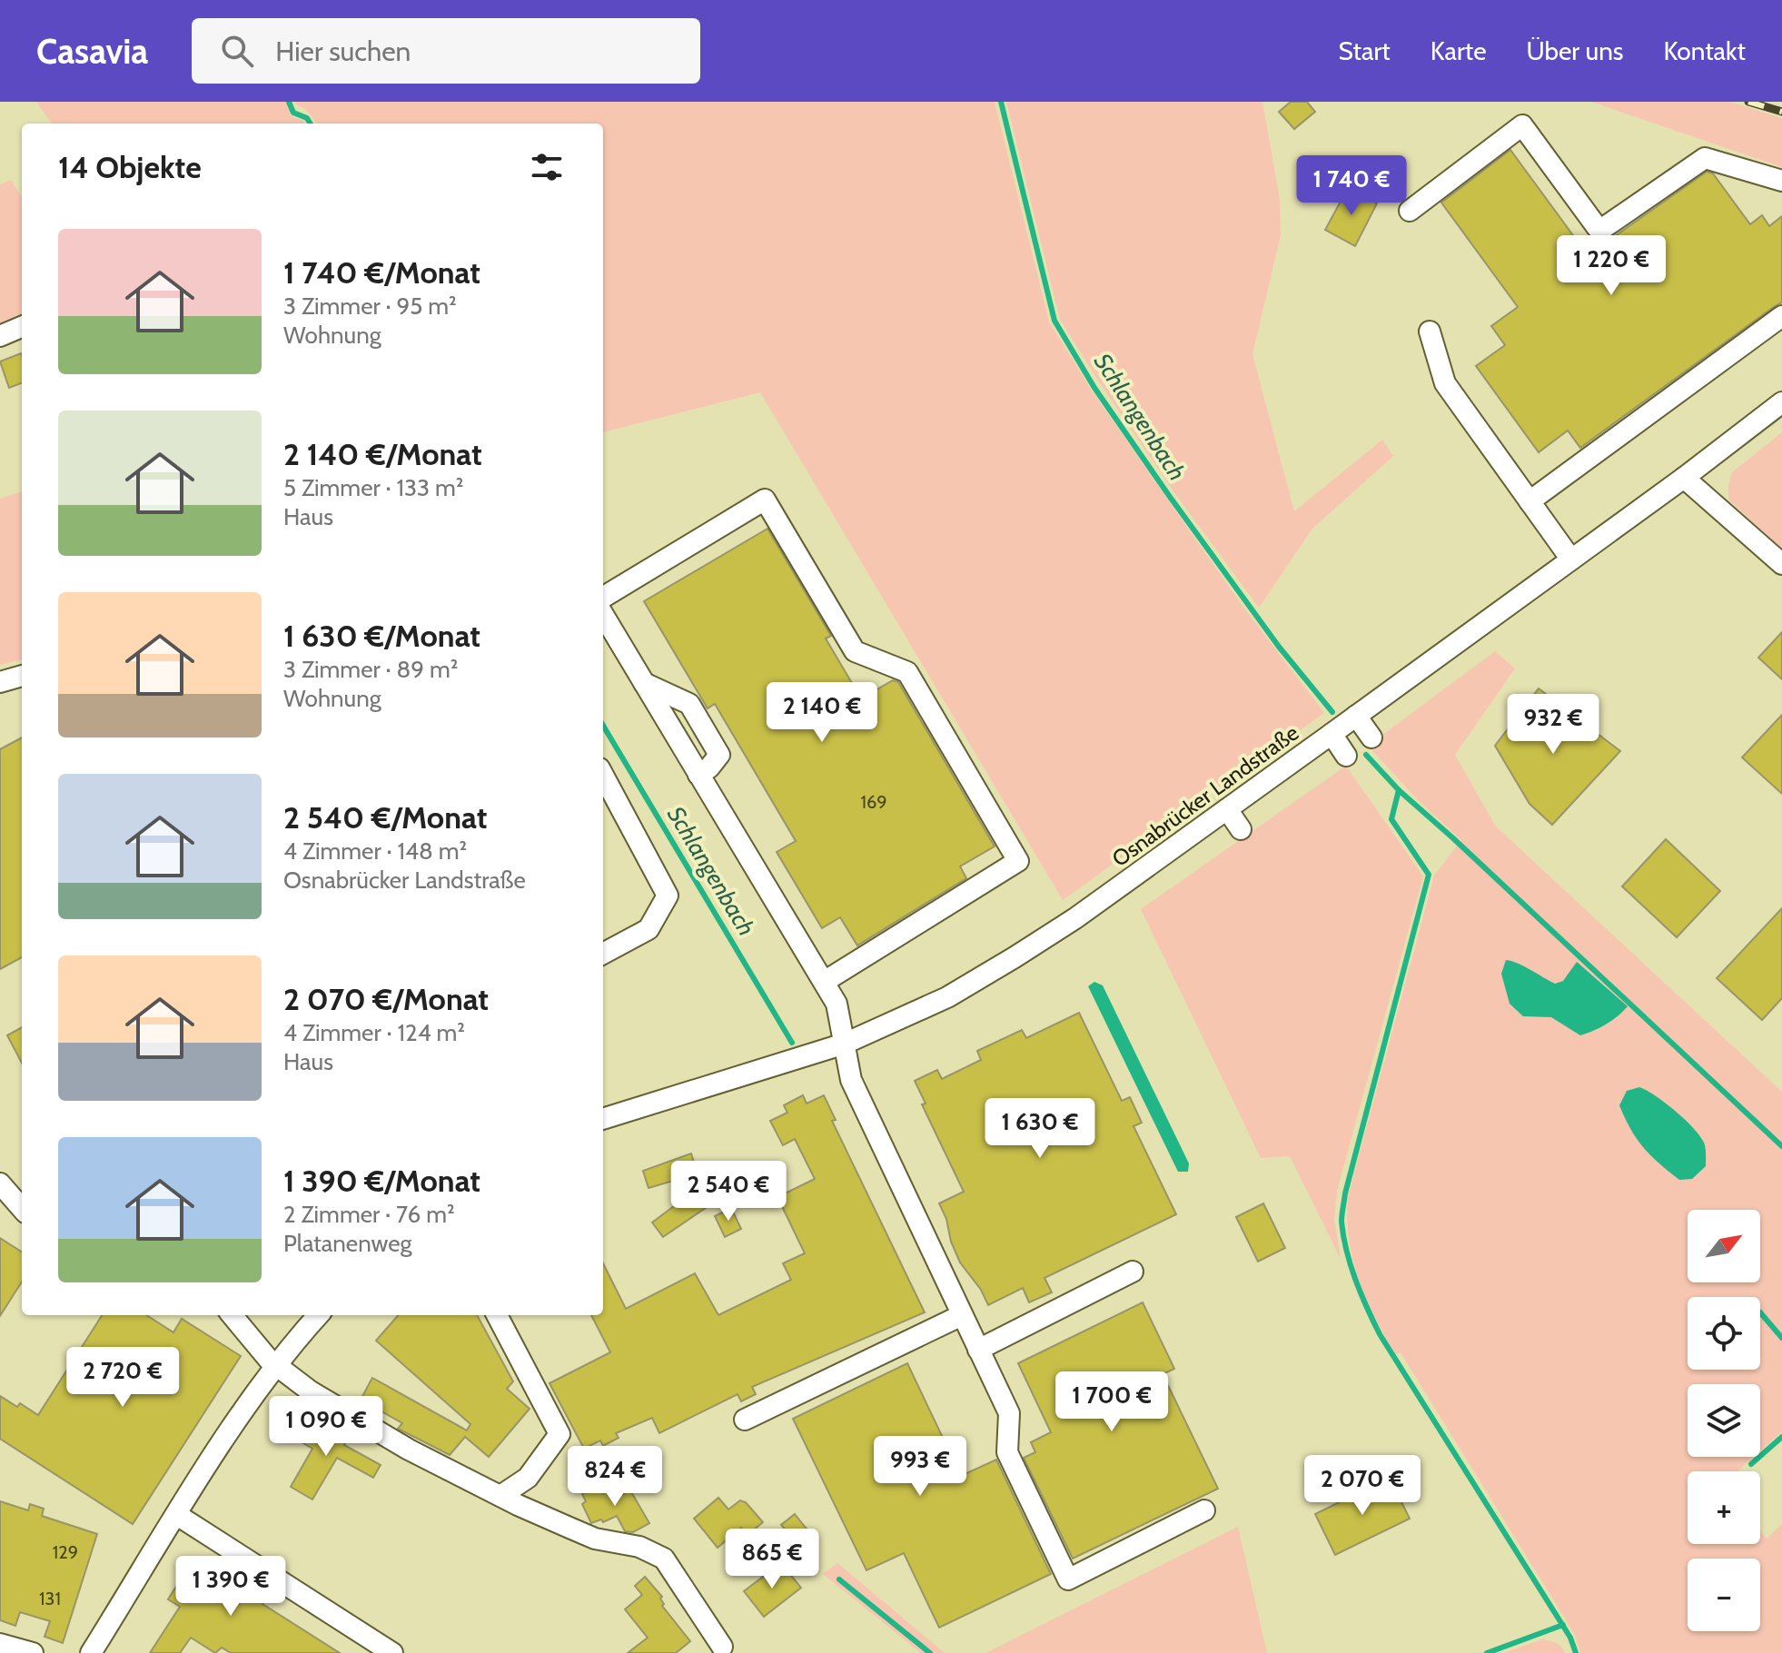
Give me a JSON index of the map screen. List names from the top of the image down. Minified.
{"streets":{"street":["Osnabrücker Landstraße"]},"water":["Schlangenbach"],"house_numbers":["169","129","131"],"north":"top right","page":{"header":"Casavia","search":"Hier suchen","nav":["Start","Karte","Über uns","Kontakt"],"heading":"14 Objekte","price":["1 740 €","1 220 €","2 140 €","932 €","1 630 €","2 540 €","2 720 €","1 700 €","1 090 €","993 €","824 €","2 070 €","865 €","1 390 €"],"list":[{"name":"1 740 €/Monat","note":"3 Zimmer · 95 m² · Wohnung"},{"name":"2 140 €/Monat","note":"5 Zimmer · 133 m² · Haus"},{"name":"1 630 €/Monat","note":"3 Zimmer · 89 m² · Wohnung"},{"name":"2 540 €/Monat","note":"4 Zimmer · 148 m² · Osnabrücker Landstraße"},{"name":"2 070 €/Monat","note":"4 Zimmer · 124 m² · Haus"},{"name":"1 390 €/Monat","note":"2 Zimmer · 76 m² · Platanenweg"}],"map_buttons":["+","−"]}}
